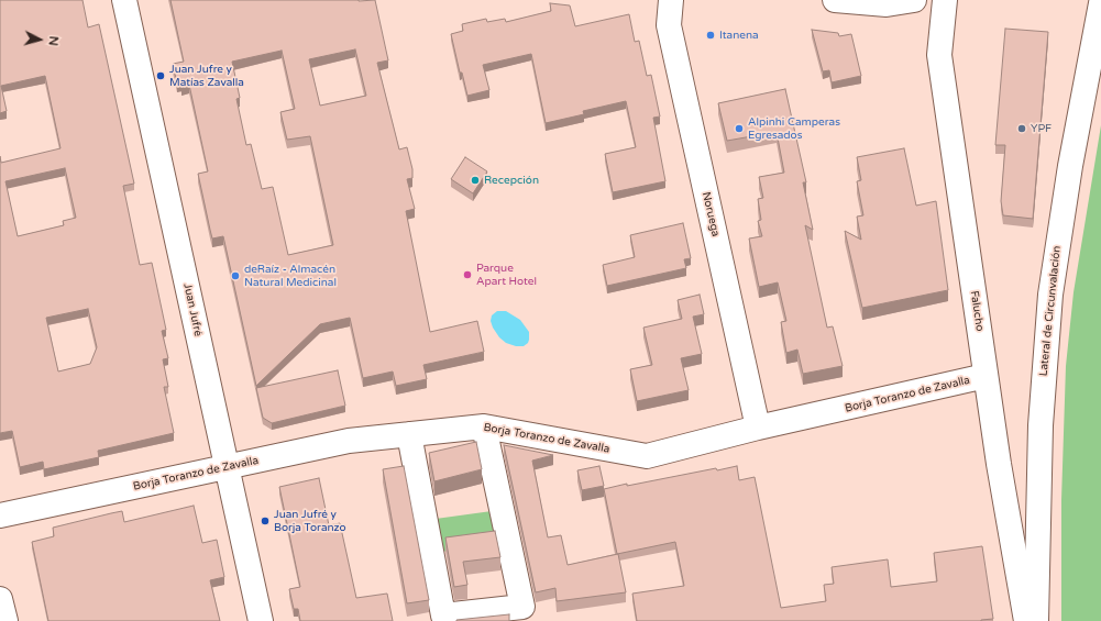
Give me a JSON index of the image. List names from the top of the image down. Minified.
{"streets":{"street":["Noruega","Juan Jufré","Falucho","Lateral de Circunvalación","Borja Toranzo de Zavalla"]},"crossings":[["Noruega","Borja Toranzo de Zavalla"],["Juan Jufré","Borja Toranzo de Zavalla"],["Falucho","Borja Toranzo de Zavalla"]],"places":["Itanena","Juan Jufre y Matías Zavalla","Alpinhi Camperas Egresados","YPF","Recepción","Parque Apart Hotel","deRaíz - Almacén Natural Medicinal","Juan Jufré y Borja Toranzo"],"north":"right"}
